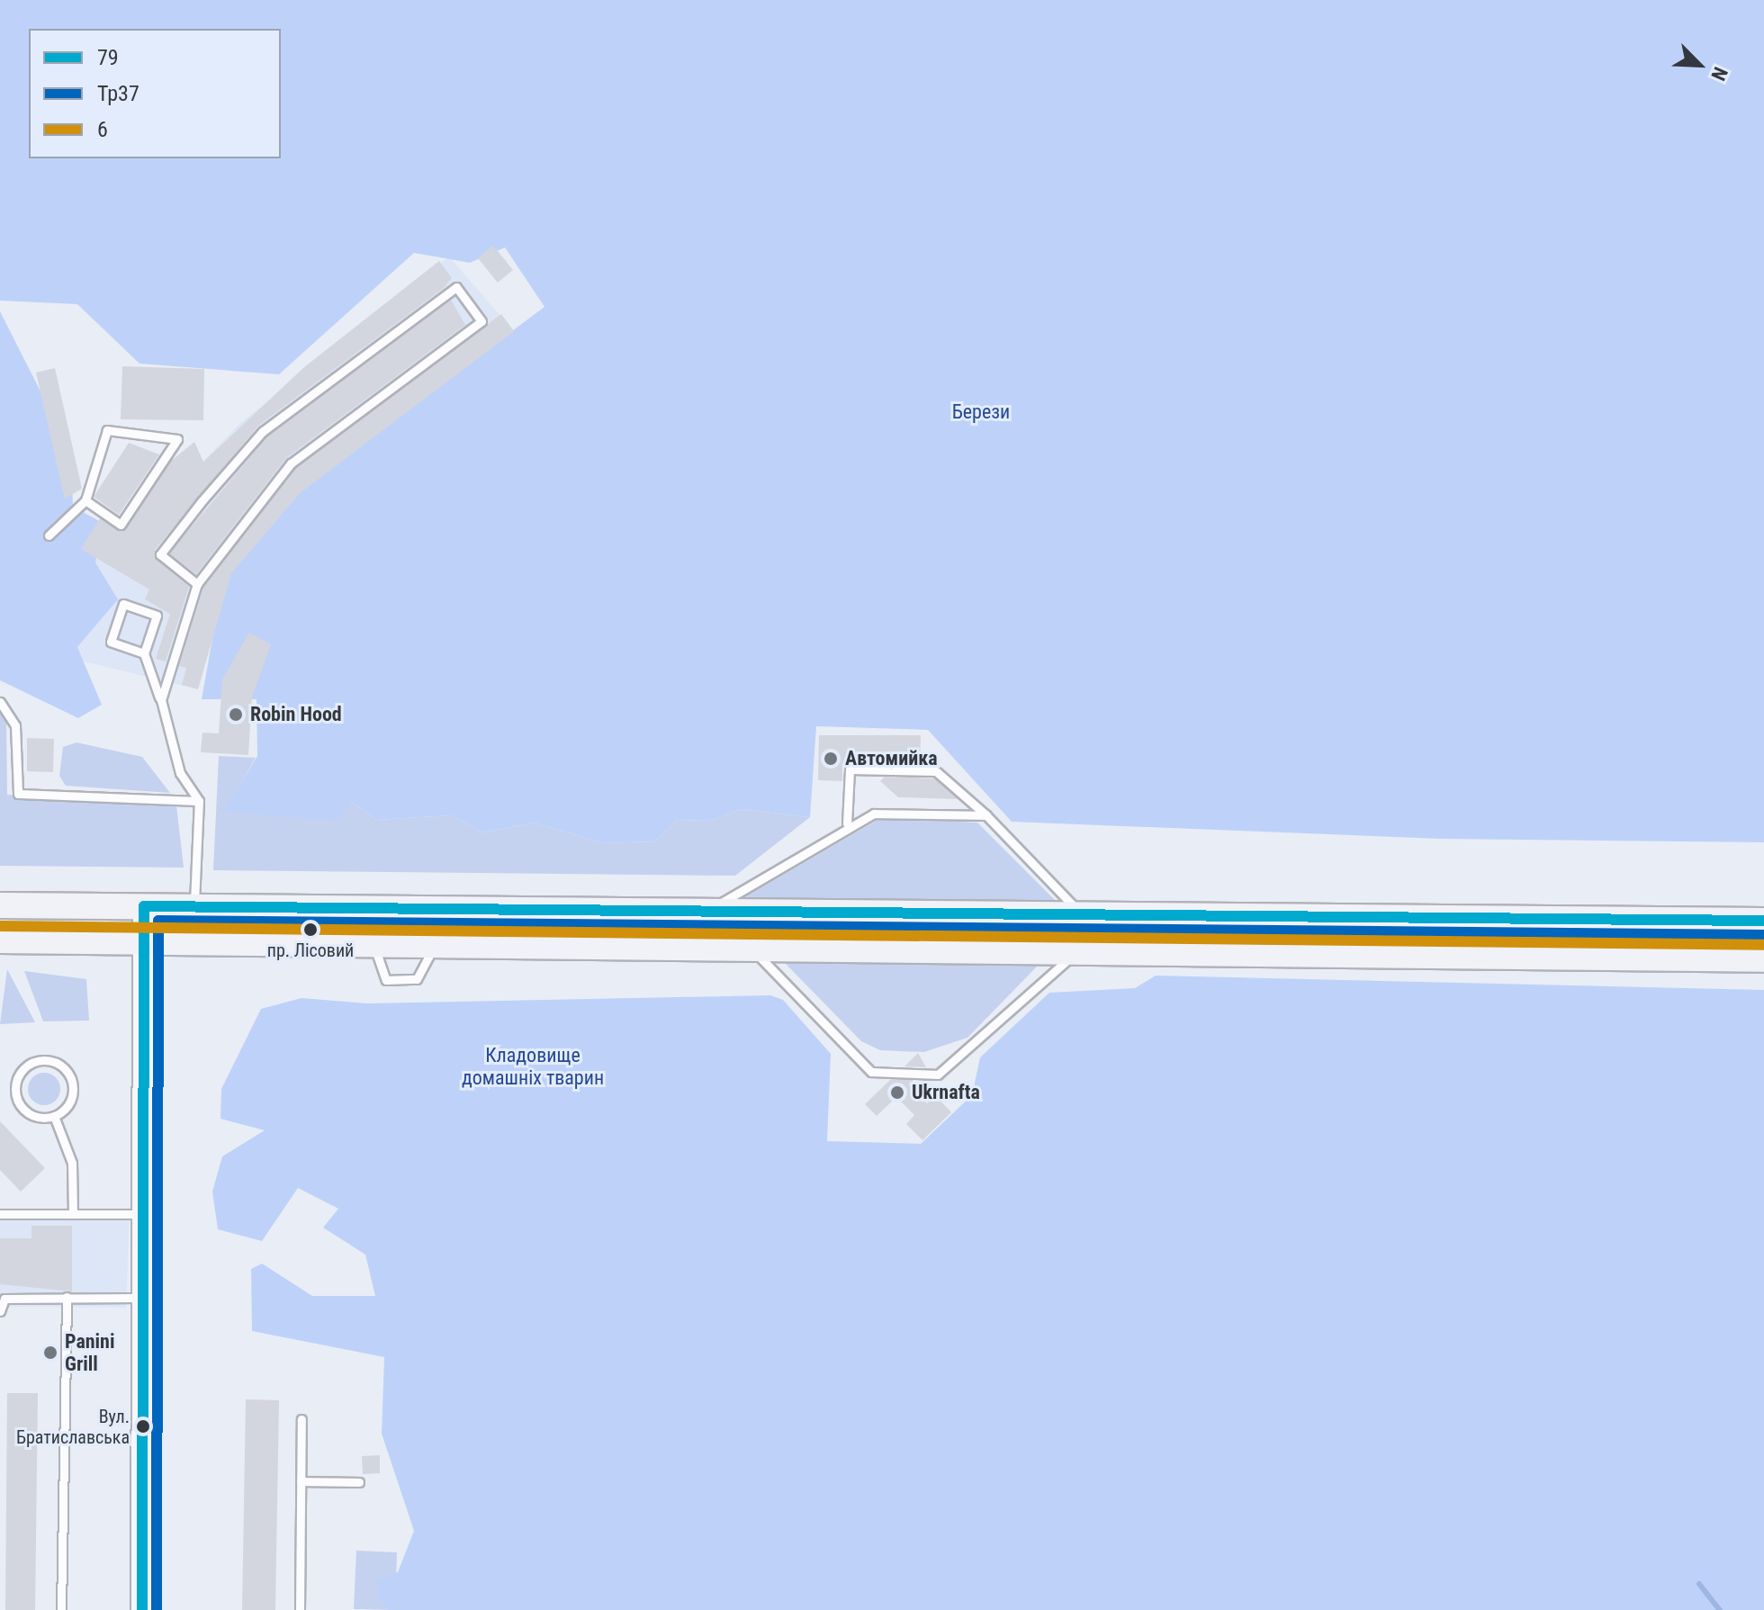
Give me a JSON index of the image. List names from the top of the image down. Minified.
{"parks":["Берези","Кладовище домашніх тварин"],"places":["Robin Hood","Автомийка","пр. Лісовий","Ukrnafta","Panini Grill","Вул. Братиславська"],"lines":["transit line 79","transit line Тр37","transit line 6"],"legend":["79","Тр37","6"],"north":"bottom right"}
